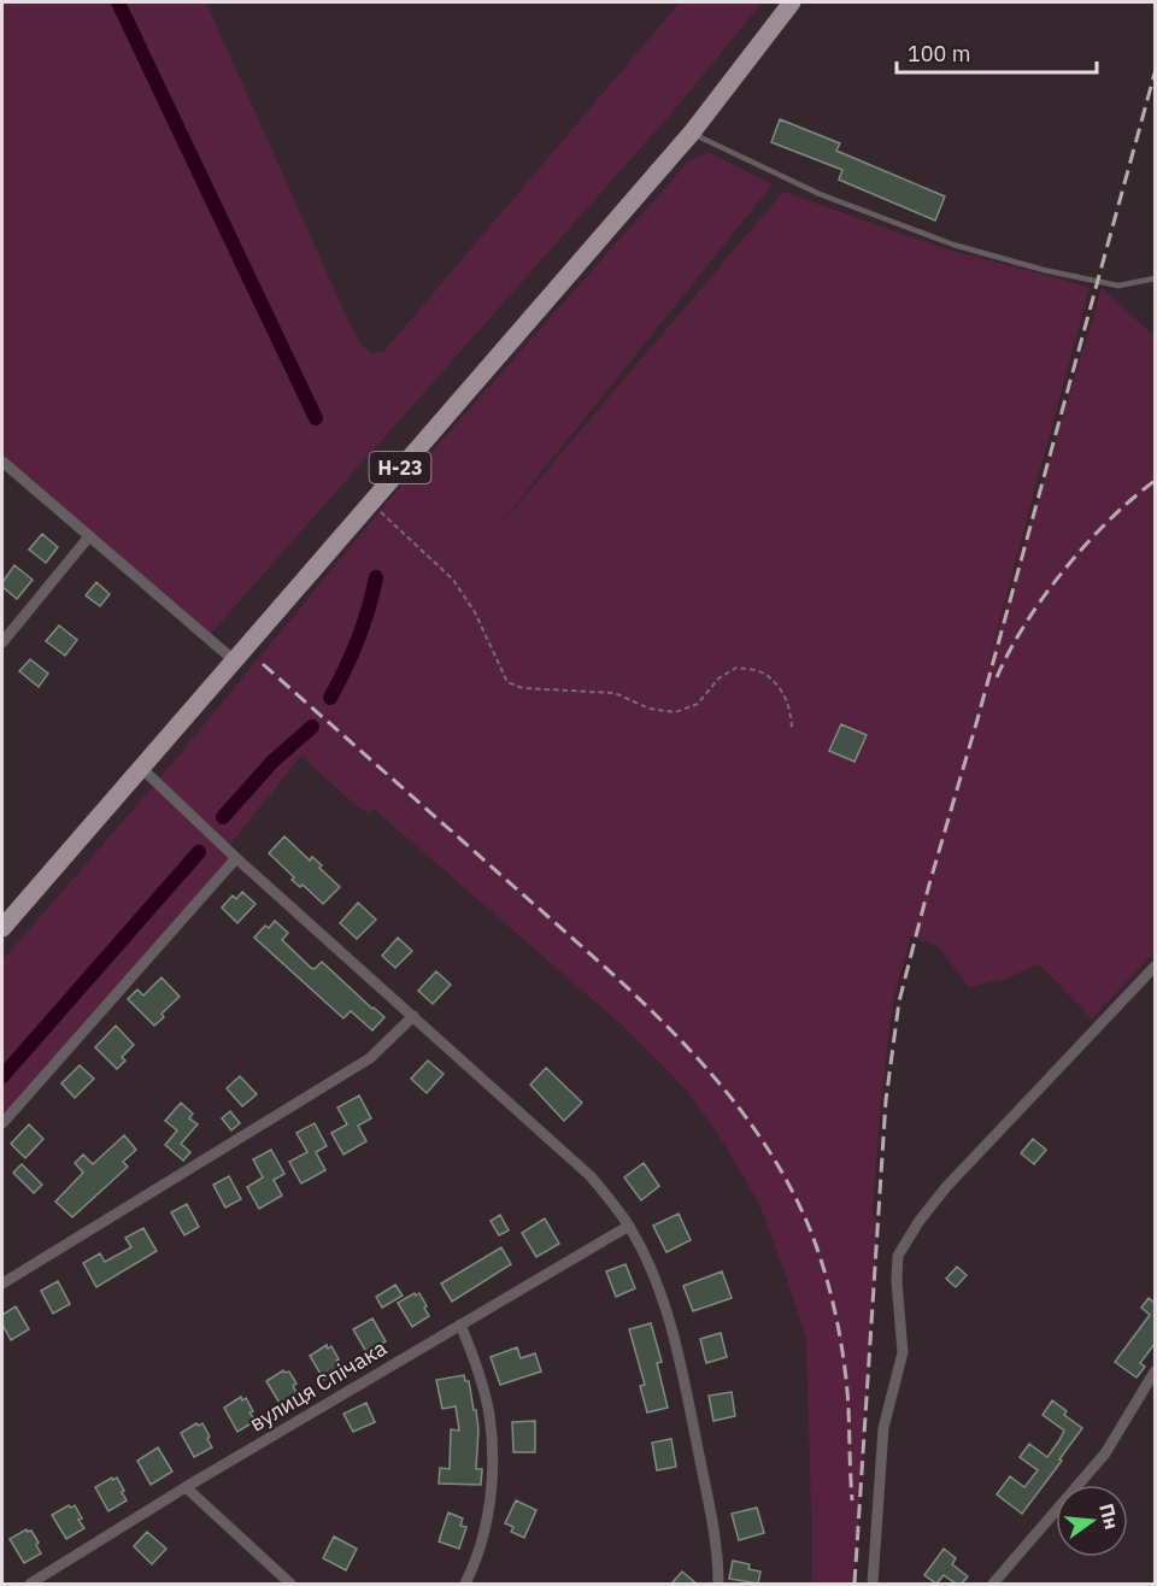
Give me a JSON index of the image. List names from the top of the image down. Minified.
{"streets":{"main road":["Н-23"],"street":["вулиця Спічака"]},"scale_bar":"100 m","north":"right"}
